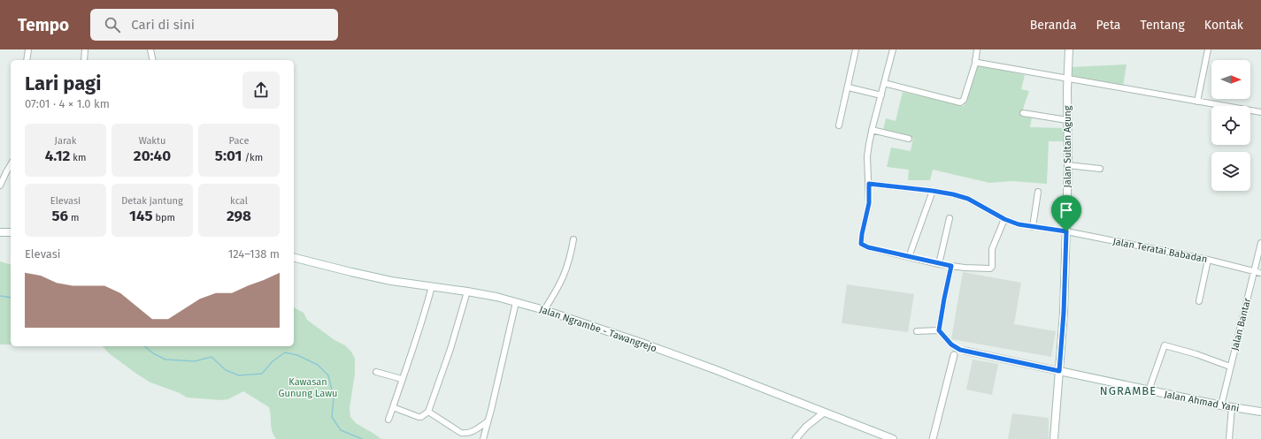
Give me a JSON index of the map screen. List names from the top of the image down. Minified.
{"streets":{"main road":["Jalan Sultan Agung","Jalan Ngrambe - Tawangrejo","Jalan Ahmad Yani"],"street":["Jalan Teratai Babadan","Jalan Bantar"]},"crossings":[["Jalan Sultan Agung","Jalan Teratai Babadan"],["Jalan Sultan Agung","Jalan Ahmad Yani"],["Jalan Teratai Babadan","Jalan Bantar"],["Jalan Bantar","Jalan Ahmad Yani"]],"districts":["NGRAMBE"],"parks":["Kawasan Gunung Lawu"],"north":"right","page":{"header":"Tempo","search":"Cari di sini","nav":["Beranda","Peta","Tentang","Kontak"],"heading":["Lari pagi","07:01 · 4 × 1.0 km"],"stats":[["Jarak","4.12 km"],["Waktu","20:40"],["Pace","5:01 /km"],["Elevasi","56 m"],["Detak jantung","145 bpm"],["kcal","298"]],"chart":["Elevasi","124–138 m"]}}
